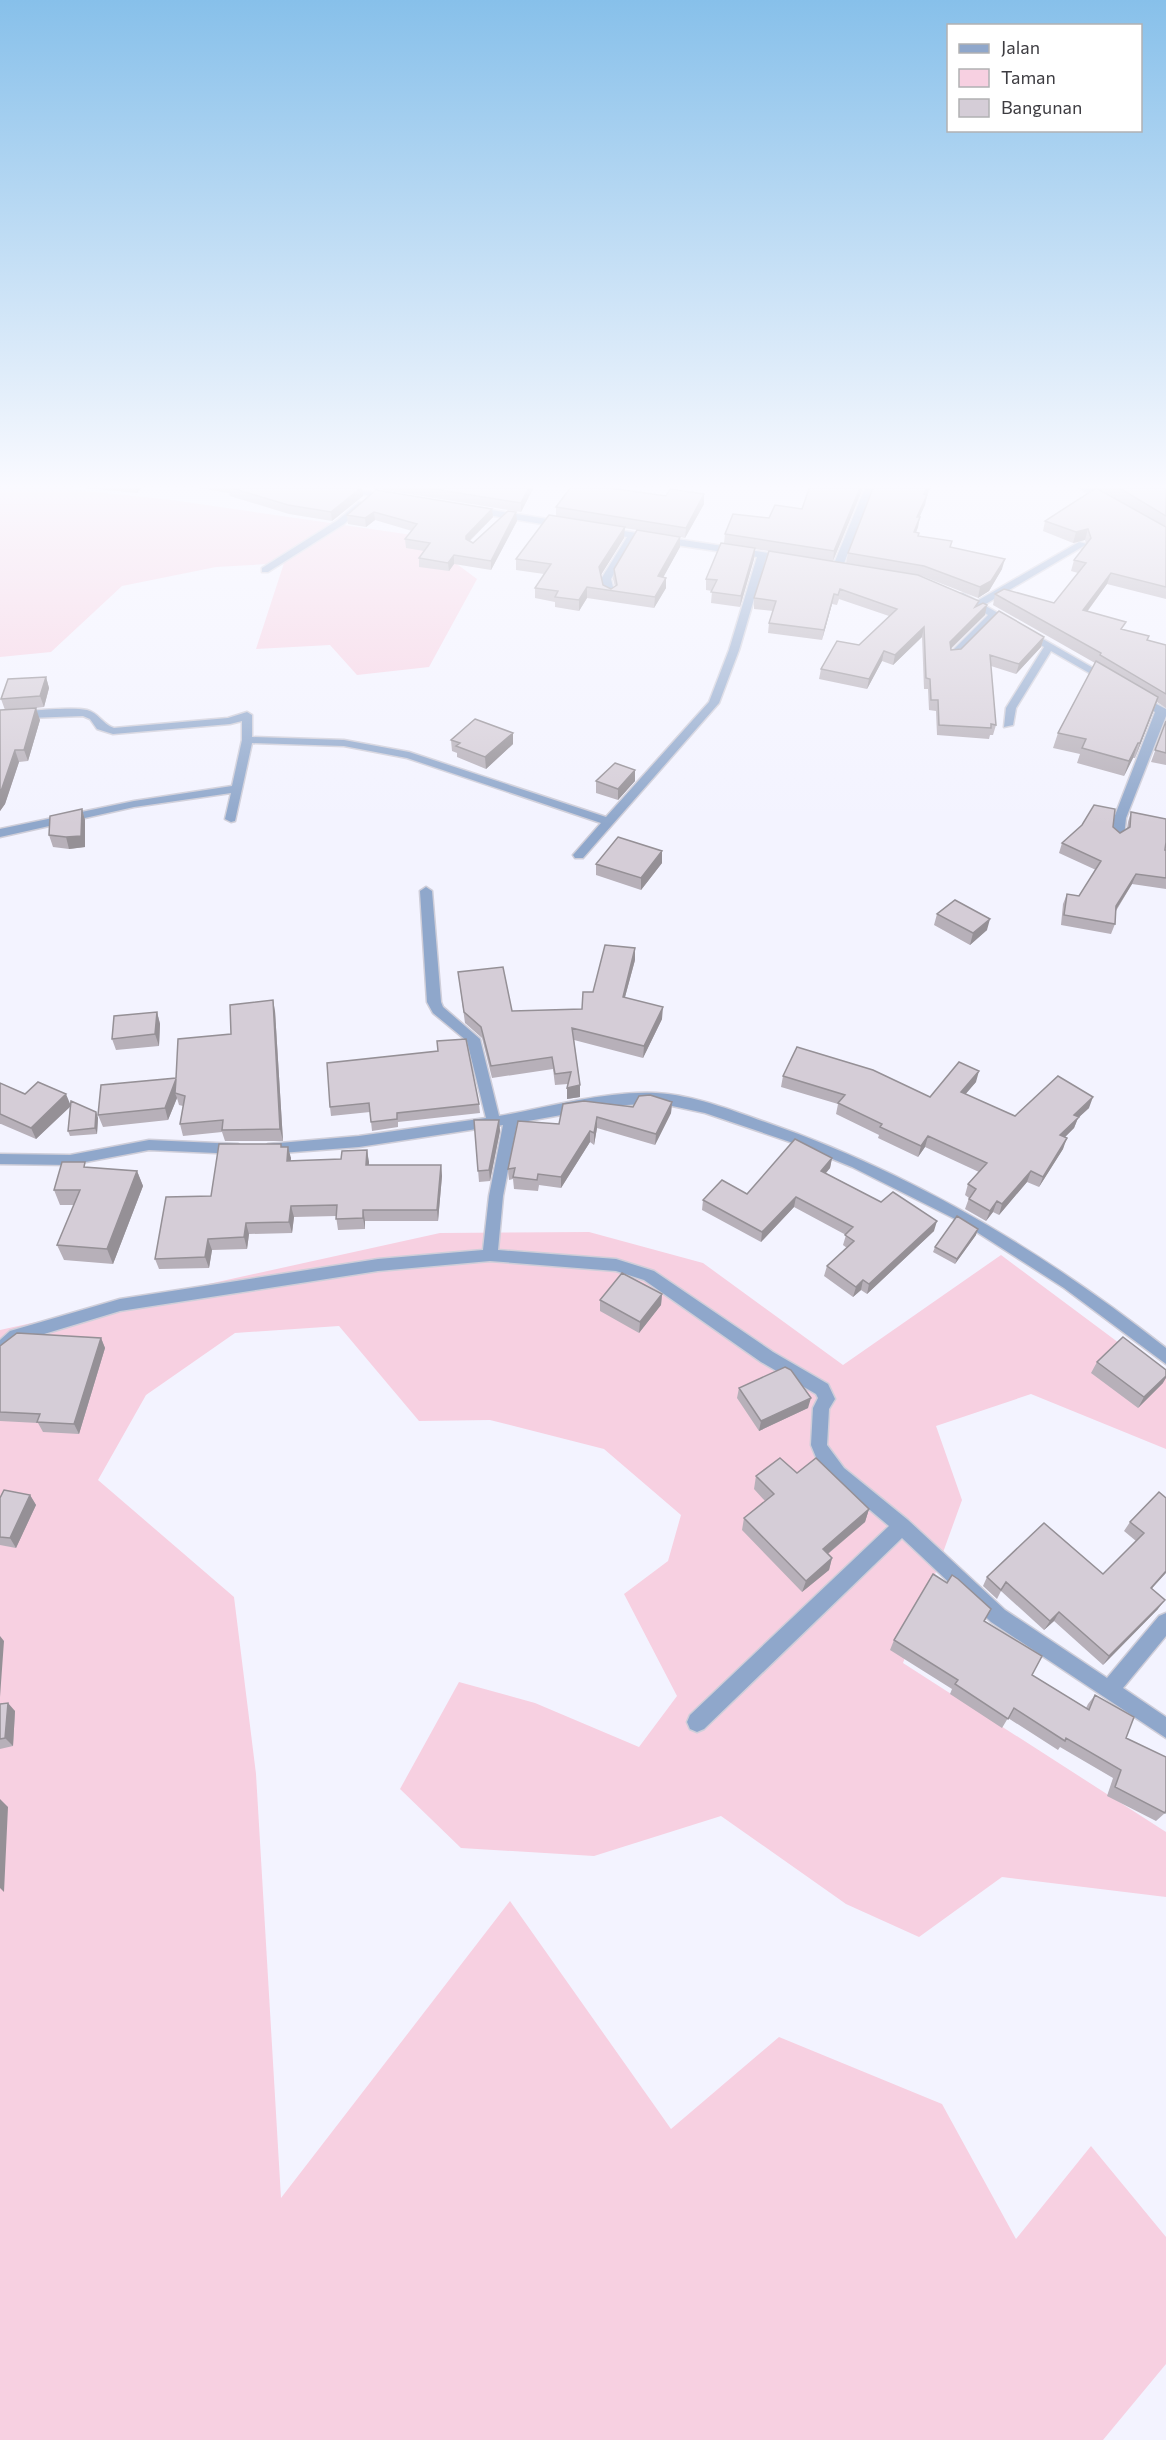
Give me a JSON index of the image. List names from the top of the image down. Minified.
{"legend":["Jalan","Taman","Bangunan"]}
